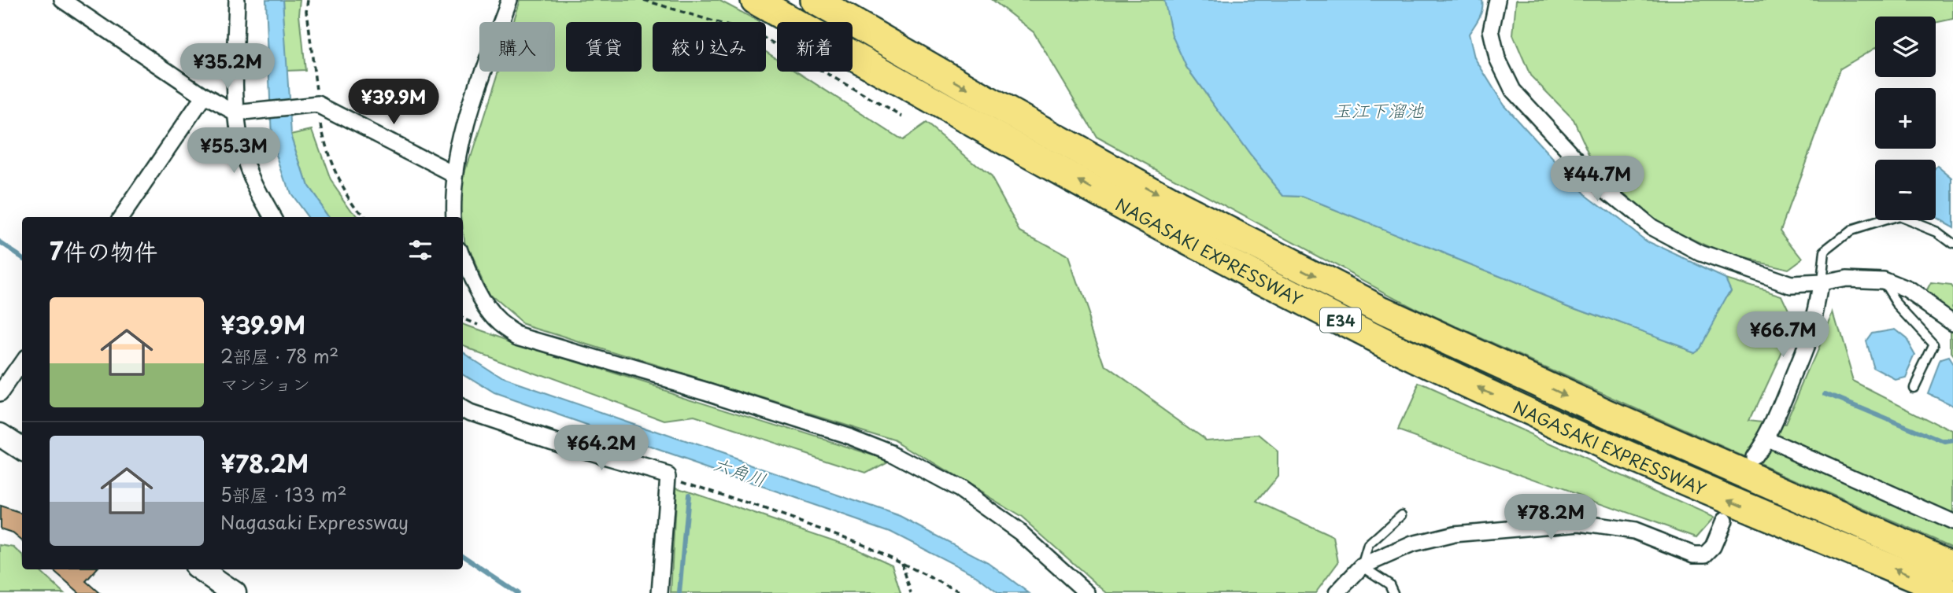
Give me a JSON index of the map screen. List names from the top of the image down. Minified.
{"streets":{"highway":["NAGASAKI EXPRESSWAY","E34"]},"water":["玉江下溜池","六角川"],"page":{"map_buttons":["+","−"],"chip":["購入","賃貸","絞り込み","新着"],"price":["¥35.2M","¥39.9M","¥55.3M","¥44.7M","¥66.7M","¥64.2M","¥78.2M"],"heading":"7件の物件","list":[{"name":"¥39.9M","note":"2部屋 · 78 m² · マンション"},{"name":"¥78.2M","note":"5部屋 · 133 m² · Nagasaki Expressway"}]}}
